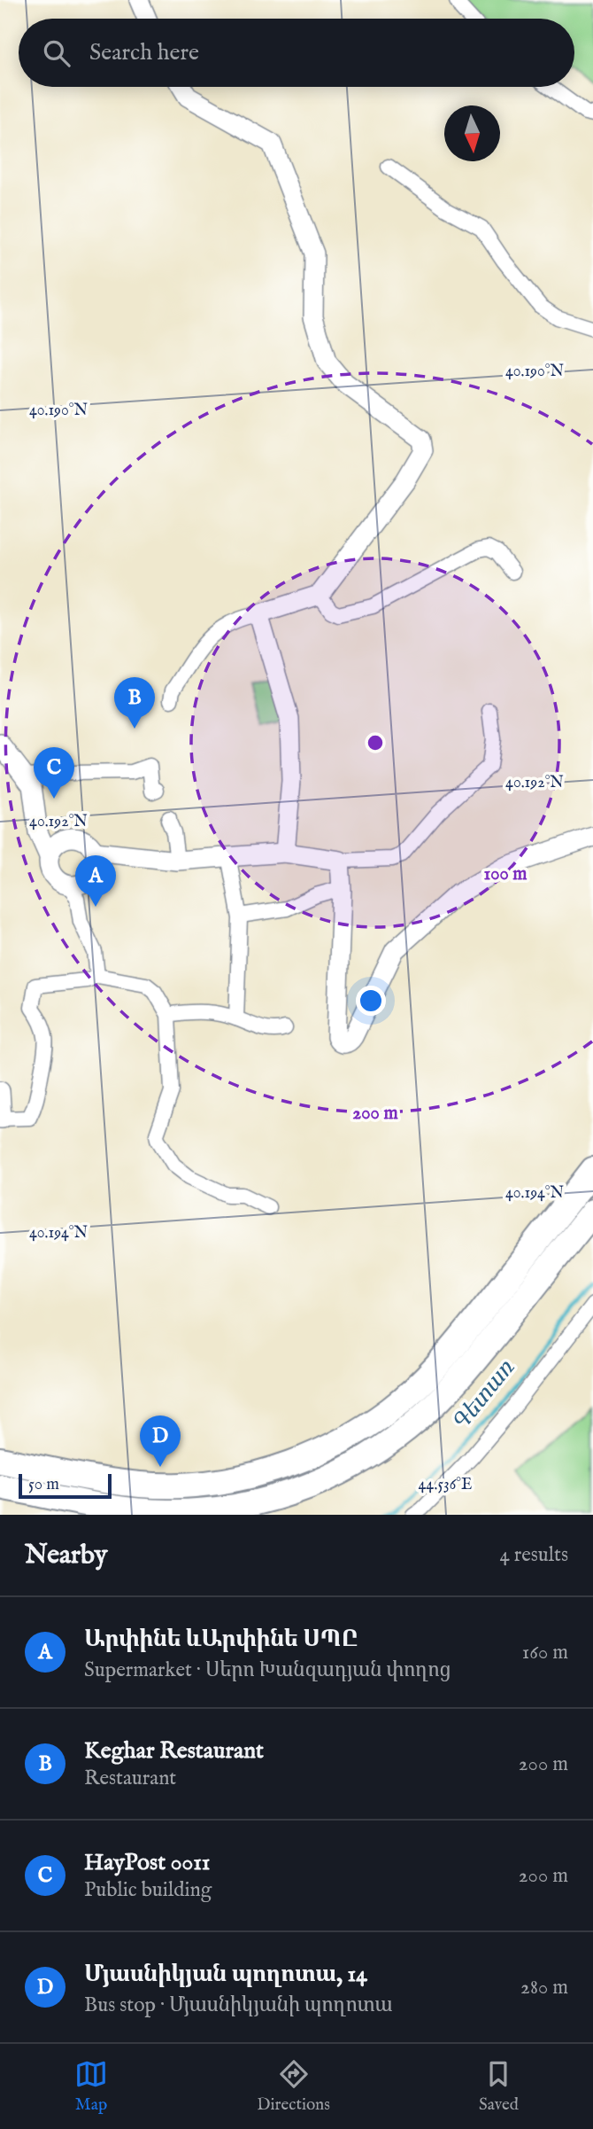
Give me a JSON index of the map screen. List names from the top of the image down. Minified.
{"water":["Գետառ"],"scale_bar":"50 m","north":"bottom","page":{"search":"Search here","pins":["B","C","A","D"],"scale":"50 m","heading":["Nearby","4 results"],"list":[{"mark":"A","name":"Արփինե ևԱրփինե ՍՊԸ","note":"Supermarket · Սերո Խանզադյան փողոց","value":"160 m"},{"mark":"B","name":"Keghar Restaurant","note":"Restaurant","value":"200 m"},{"mark":"C","name":"HayPost 0011","note":"Public building","value":"200 m"},{"mark":"D","name":"Մյասնիկյան պողոտա, 14","note":"Bus stop · Մյասնիկյանի պողոտա","value":"280 m"}],"nav":["Map","Directions","Saved"]},"coordinates":["40.190°N","40.192°N","40.194°N","44.536°E"],"rings":["100 m","200 m"]}
